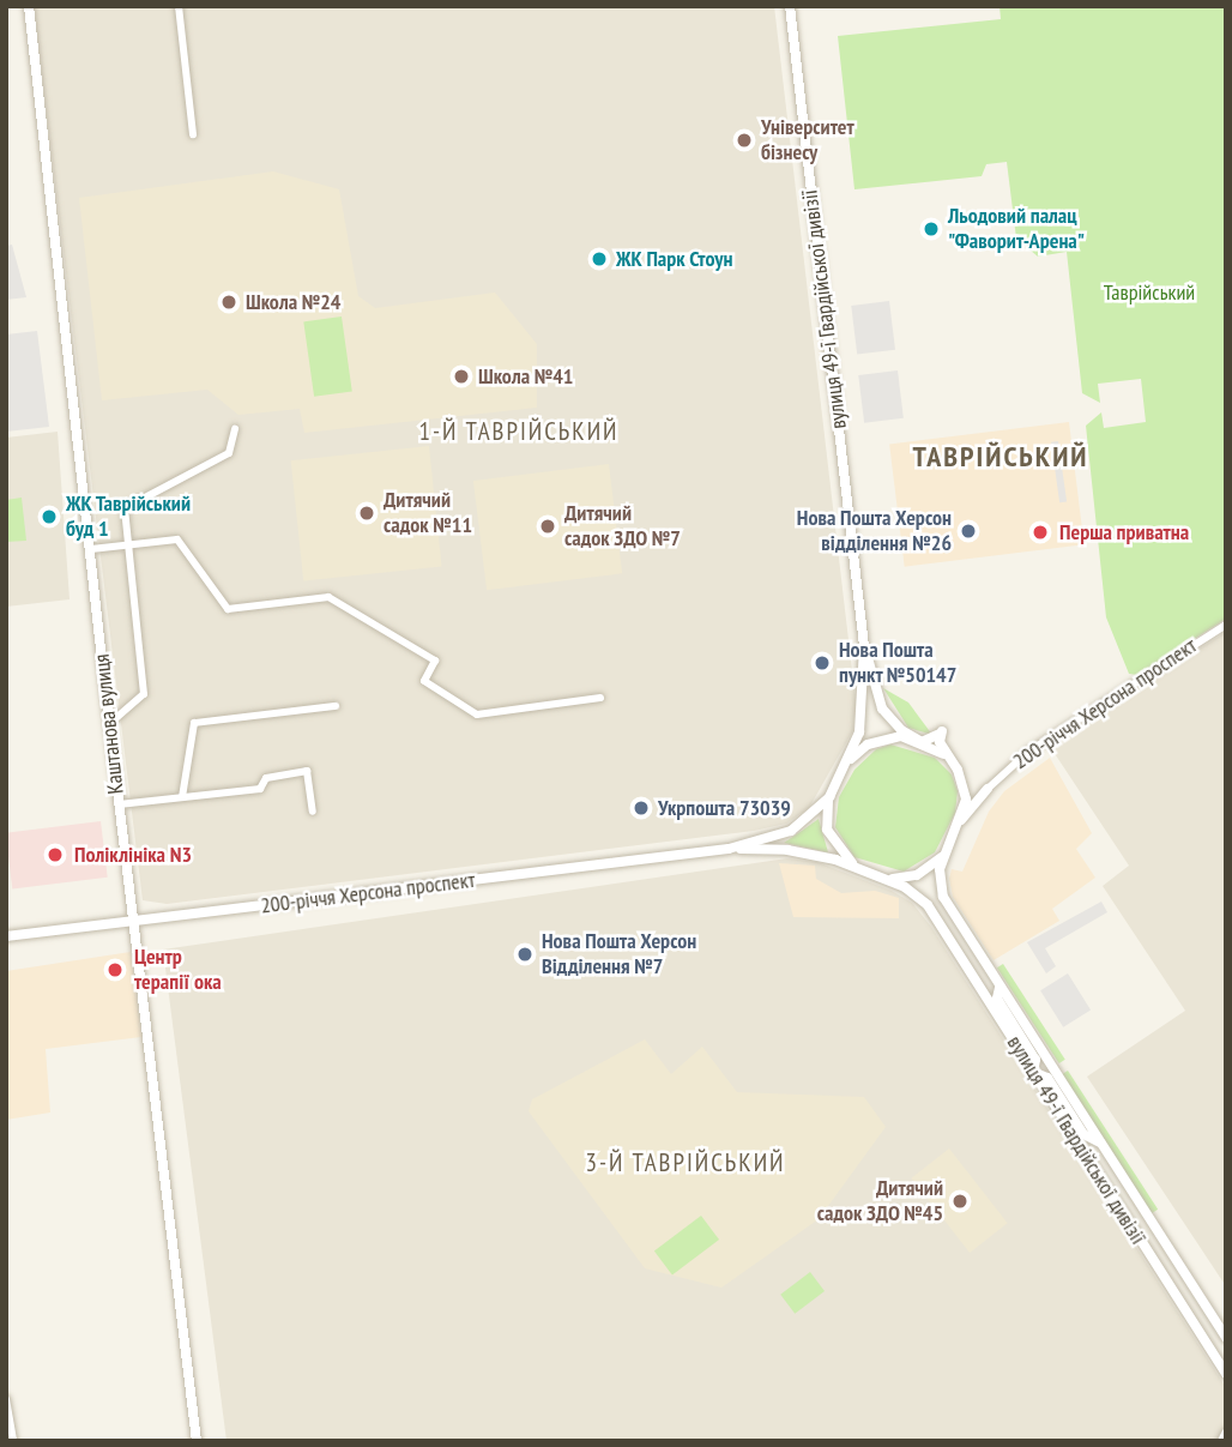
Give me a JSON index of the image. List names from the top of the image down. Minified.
{"streets":{"street":["вулиця 49-ї Гвардійської дивізії","200-річчя Херсона проспект","Каштанова вулиця"]},"crossings":[["200-річчя Херсона проспект","Каштанова вулиця"]],"districts":["1-Й ТАВРІЙСЬКИЙ","ТАВРІЙСЬКИЙ","3-Й ТАВРІЙСЬКИЙ"],"parks":["Таврійський"],"places":["Університет бізнесу","Льодовий палац \"Фаворит-Арена\"","ЖК Парк Стоун","Школа №24","Школа №41","Дитячий садок №11","ЖК Таврійський буд 1","Дитячий садок ЗДО №7","Нова Пошта Херсон відділення №26","Перша приватна","Нова Пошта пункт №50147","Укрпошта 73039","Поліклініка N3","Нова Пошта Херсон Відділення №7","Центр терапії ока","Дитячий садок ЗДО №45"]}
